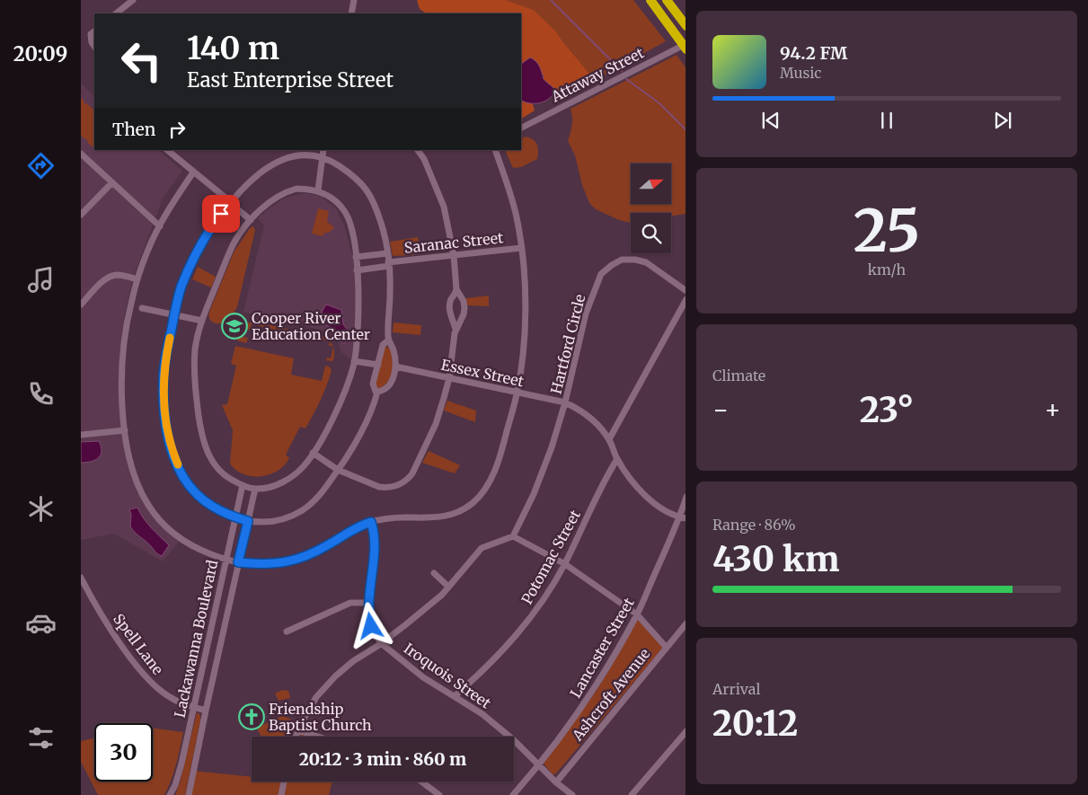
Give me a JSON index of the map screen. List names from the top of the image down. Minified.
{"streets":{"street":["Attaway Street","Saranac Street","Hartford Circle","Essex Street","Potomac Street","Lackawanna Boulevard","Spell Lane","Lancaster Street","Iroquois Street","Ashcroft Avenue"]},"crossings":[["Hartford Circle","Essex Street"],["Hartford Circle","Potomac Street"],["Hartford Circle","Lancaster Street"],["Potomac Street","Iroquois Street"],["Lackawanna Boulevard","Spell Lane"],["Lancaster Street","Iroquois Street"],["Iroquois Street","Ashcroft Avenue"]],"places":{"school or university":["Cooper River Education Center"],"church":["Friendship Baptist Church"]},"north":"right","page":{"tabs":"20:09","turn":["140 m","East Enterprise Street"],"song":["94.2 FM","Music"],"then":"Then","tile":[["25","km/h"],"Climate",["Range · 86%","430 km"],["Arrival","20:12"]],"heat":["−","23°","+"],"limit":"30","trip":"20:12 · 3 min · 860 m"}}
